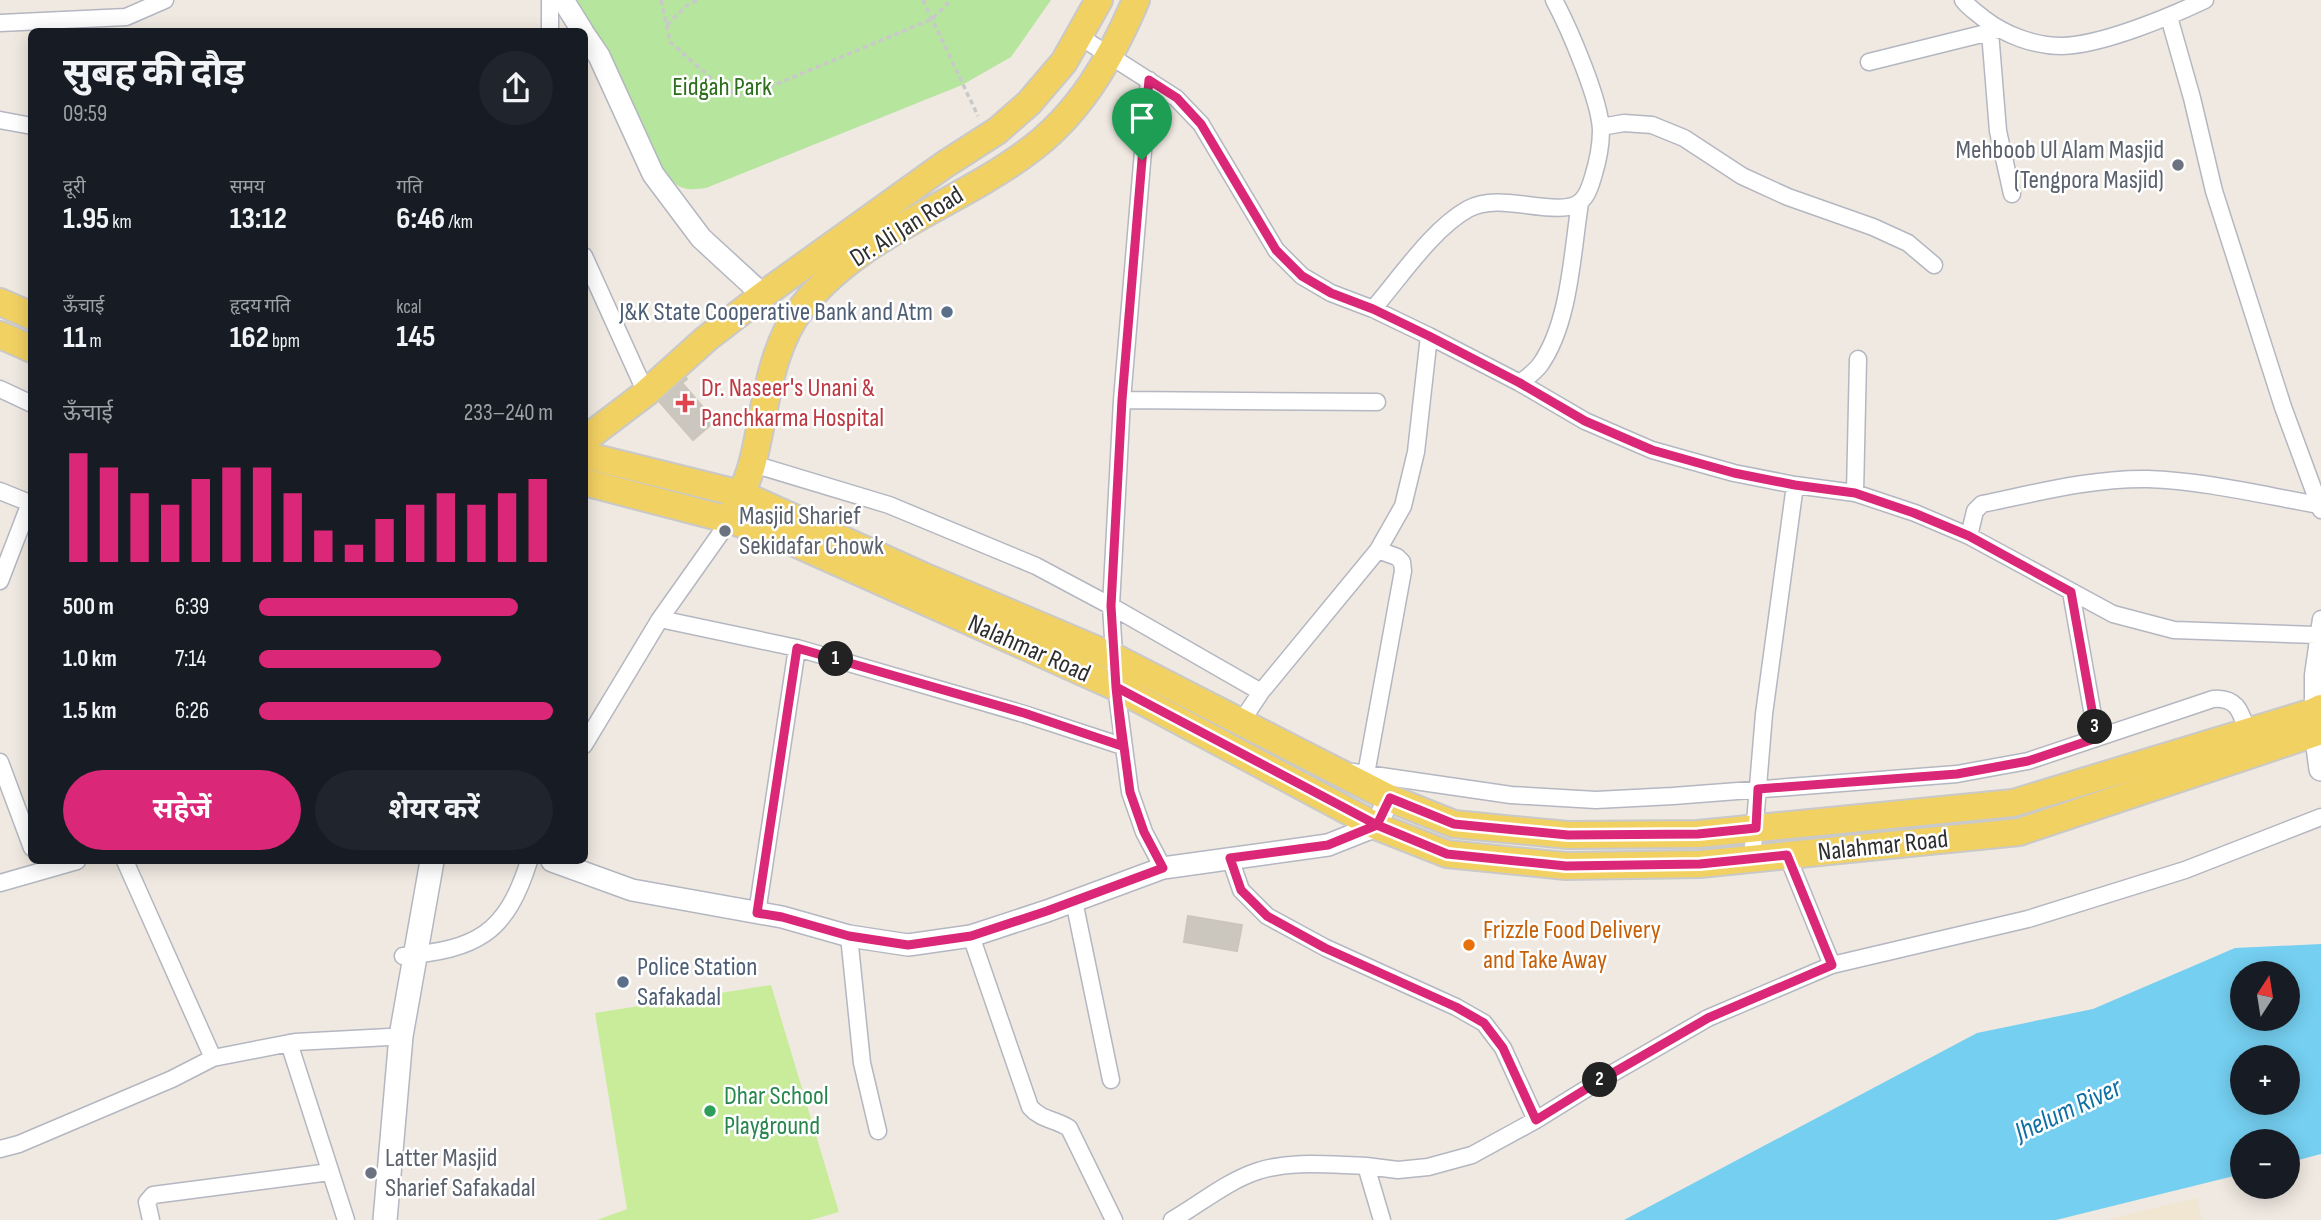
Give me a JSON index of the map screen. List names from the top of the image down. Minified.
{"streets":{"main road":["Dr. Ali Jan Road","Nalahmar Road"]},"crossings":[["Dr. Ali Jan Road","Nalahmar Road"]],"water":["Jhelum River"],"parks":["Eidgah Park"],"places":{"other":["Mehboob Ul Alam Masjid (Tengpora Masjid)","J&K State Cooperative Bank and Atm","Masjid Sharief Sekidafar Chowk","Frizzle Food Delivery and Take Away","Police Station Safakadal","Dhar School Playground","Latter Masjid Sharief Safakadal"],"health":["Dr. Naseer's Unani & Panchkarma Hospital"]},"north":"top","page":{"heading":["सुबह की दौड़","09:59"],"stats":[["दूरी","1.95 km"],["समय","13:12"],["गति","6:46 /km"],["ऊँचाई","11 m"],["हृदय गति","162 bpm"],["kcal","145"]],"chart":["ऊँचाई","233–240 m"],"list":[{"name":"500 m","note":"6:39"},{"name":"1.0 km","note":"7:14"},{"name":"1.5 km","note":"6:26"}],"pins":["1","3","2"],"buttons":["सहेजें","शेयर करें"],"map_buttons":["+","−"]}}
